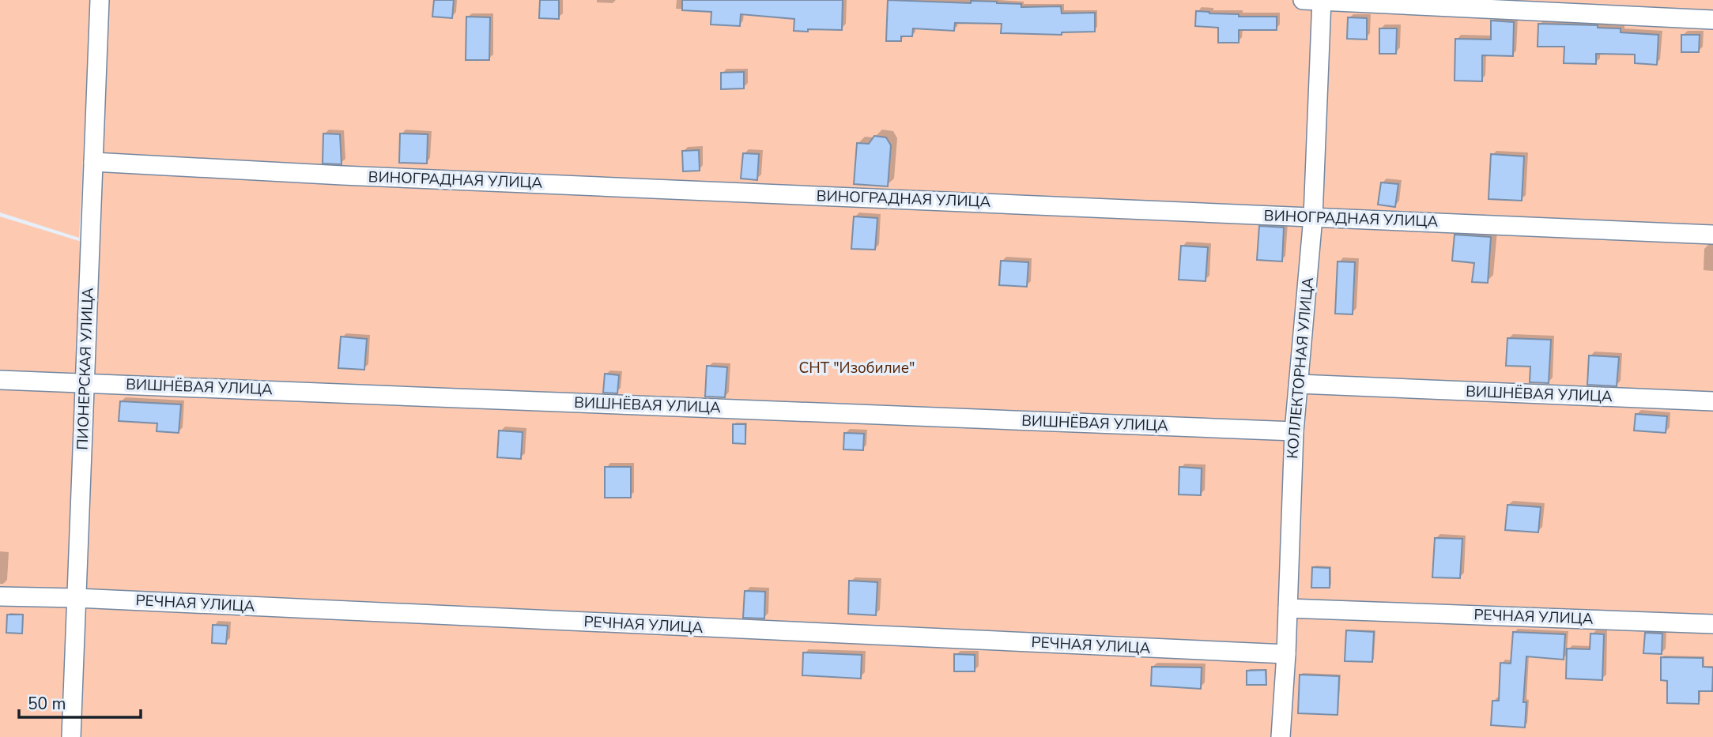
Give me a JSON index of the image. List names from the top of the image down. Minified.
{"streets":{"street":["ВИНОГРАДНАЯ УЛИЦА","КОЛЛЕКТОРНАЯ УЛИЦА","ПИОНЕРСКАЯ УЛИЦА","ВИШНЁВАЯ УЛИЦА","РЕЧНАЯ УЛИЦА"]},"crossings":[["ВИНОГРАДНАЯ УЛИЦА","КОЛЛЕКТОРНАЯ УЛИЦА"],["ВИНОГРАДНАЯ УЛИЦА","ПИОНЕРСКАЯ УЛИЦА"],["КОЛЛЕКТОРНАЯ УЛИЦА","ВИШНЁВАЯ УЛИЦА"],["КОЛЛЕКТОРНАЯ УЛИЦА","РЕЧНАЯ УЛИЦА"],["ПИОНЕРСКАЯ УЛИЦА","ВИШНЁВАЯ УЛИЦА"],["ПИОНЕРСКАЯ УЛИЦА","РЕЧНАЯ УЛИЦА"]],"parks":["СНТ \"Изобилие\""],"scale_bar":"50 m"}
